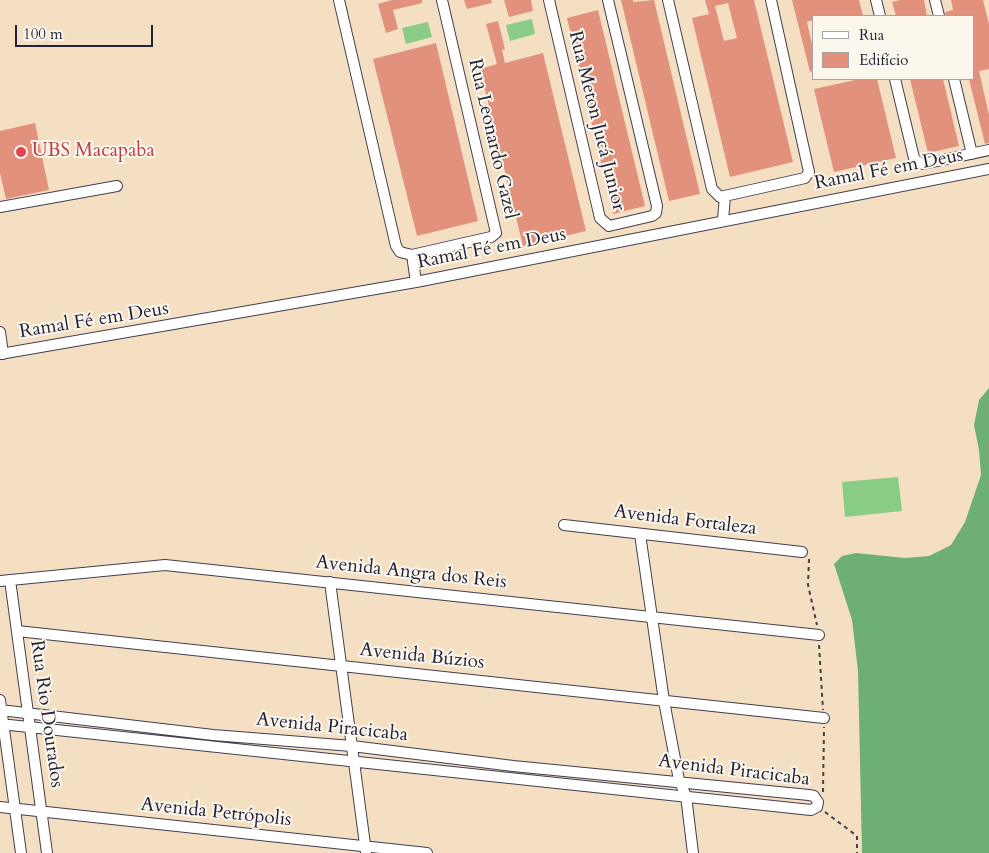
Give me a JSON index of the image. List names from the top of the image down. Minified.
{"streets":{"street":["Rua Meton Jucá Junior","Rua Leonardo Gazel","Ramal Fé em Deus","Avenida Fortaleza","Avenida Angra dos Reis","Avenida Búzios","Rua Rio Dourados","Avenida Piracicaba","Avenida Petrópolis"]},"crossings":[["Avenida Angra dos Reis","Rua Rio Dourados"],["Avenida Búzios","Rua Rio Dourados"],["Rua Rio Dourados","Avenida Piracicaba"],["Rua Rio Dourados","Avenida Petrópolis"]],"places":["UBS Macapaba"],"legend":["Rua","Edifício"],"scale_bar":"100 m"}
